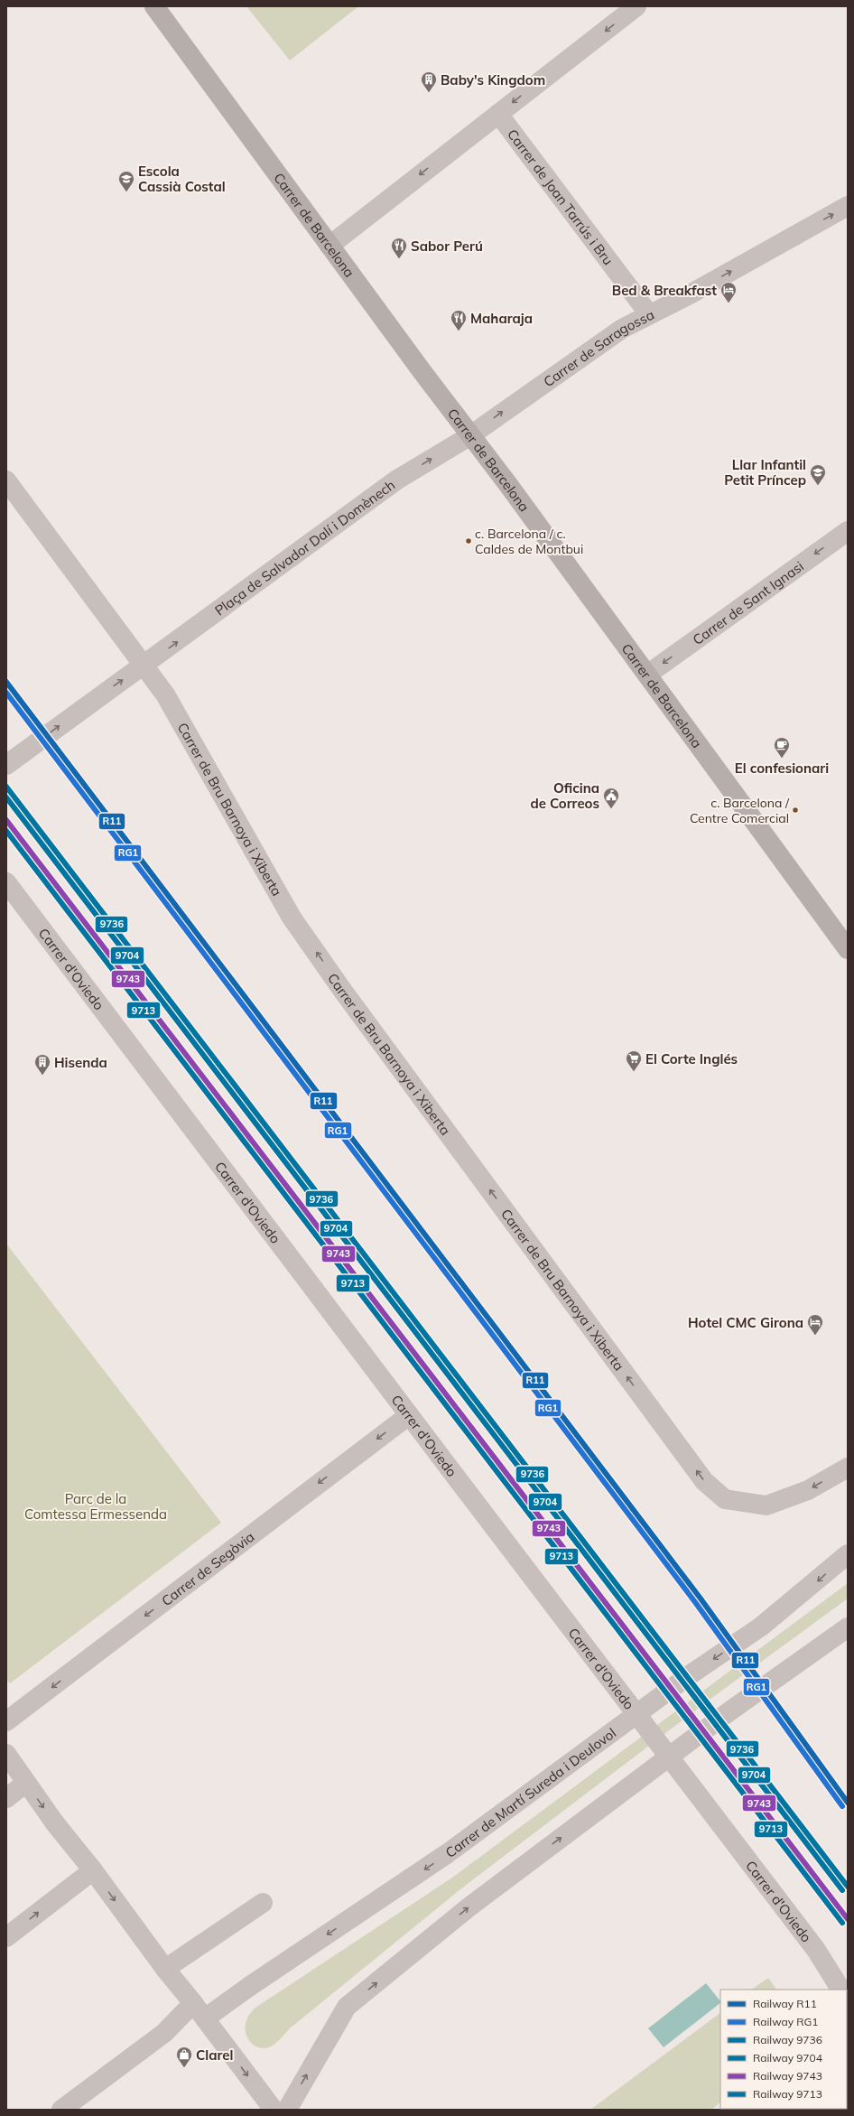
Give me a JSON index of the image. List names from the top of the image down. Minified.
{"streets":{"main road":["Carrer de Barcelona"],"street":["Carrer de Joan Tarrús i Bru","Carrer de Saragossa","Plaça de Salvador Dalí i Domènech","Carrer de Sant Ignasi","Carrer de Bru Barnoya i Xiberta","Carrer d'Oviedo","Carrer de Segòvia","Carrer de Martí Sureda i Deulovol"]},"crossings":[["Carrer de Joan Tarrús i Bru","Carrer de Saragossa"],["Carrer de Barcelona","Carrer de Saragossa"],["Carrer de Barcelona","Plaça de Salvador Dalí i Domènech"],["Carrer de Barcelona","Carrer de Sant Ignasi"],["Carrer de Saragossa","Plaça de Salvador Dalí i Domènech"],["Plaça de Salvador Dalí i Domènech","Carrer de Bru Barnoya i Xiberta"],["Carrer d'Oviedo","Carrer de Segòvia"]],"one_way":["Carrer de Saragossa","Plaça de Salvador Dalí i Domènech","Carrer de Sant Ignasi","Carrer de Bru Barnoya i Xiberta","Carrer de Segòvia"],"parks":["Parc de la Comtessa Ermessenda"],"places":{"building":["Baby's Kingdom","Hisenda"],"school or university":["Escola Cassià Costal","Llar Infantil Petit Príncep"],"restaurant":["Sabor Perú","Maharaja"],"hotel":["Bed & Breakfast","Hotel CMC Girona"],"other":["c. Barcelona / c. Caldes de Montbui","c. Barcelona / Centre Comercial"],"cafe":["El confesionari"],"public building":["Oficina de Correos"],"supermarket":["El Corte Inglés"],"shop":["Clarel"]},"lines":["rail line R11","rail line RG1","rail line 9736","rail line 9704","rail line 9743","rail line 9713"],"legend":["Railway R11","Railway RG1","Railway 9736","Railway 9704","Railway 9743","Railway 9713"]}
